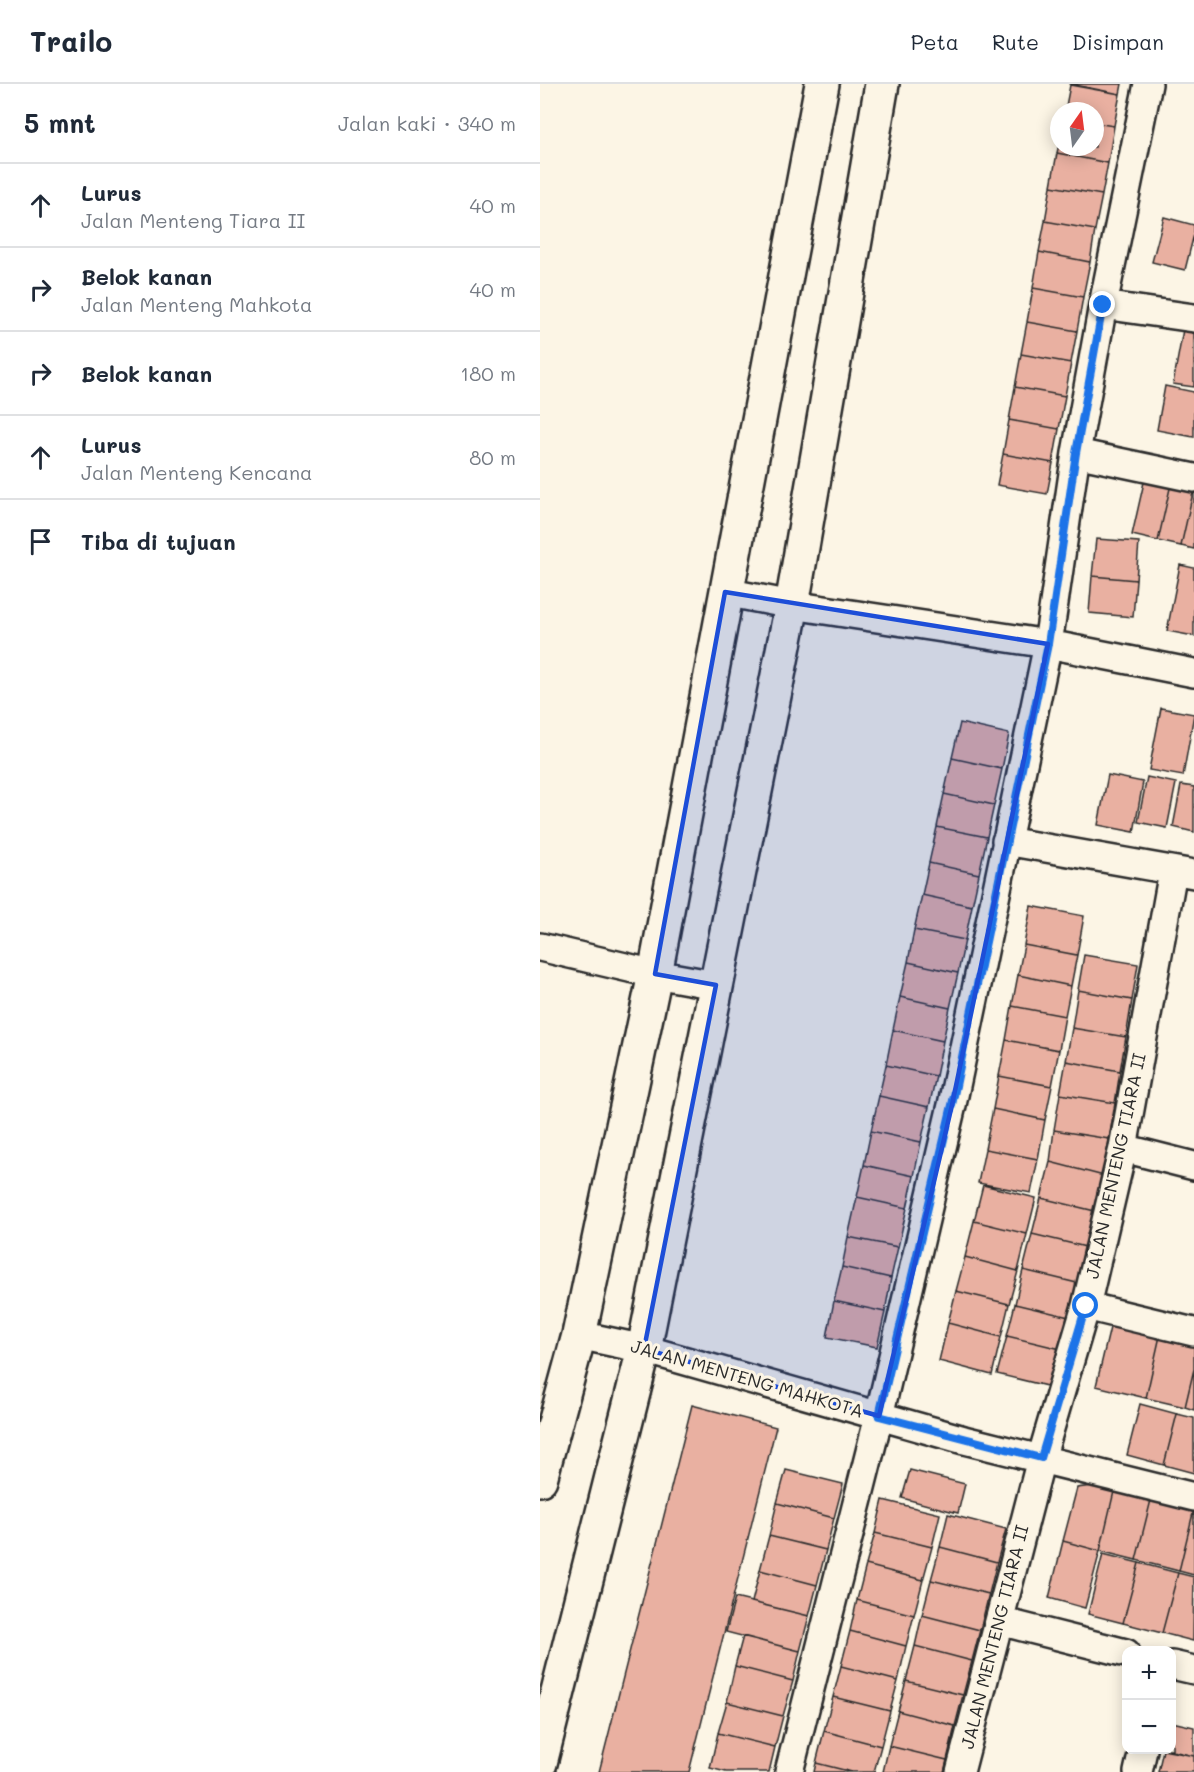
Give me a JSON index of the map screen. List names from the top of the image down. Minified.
{"streets":{"street":["JALAN MENTENG TIARA II","JALAN MENTENG MAHKOTA"]},"crossings":[["JALAN MENTENG TIARA II","JALAN MENTENG MAHKOTA"]],"north":"top","page":{"header":"Trailo","nav":["Peta","Rute","Disimpan"],"heading":["5 mnt","Jalan kaki · 340 m"],"list":[["Lurus","Jalan Menteng Tiara II","40 m"],["Belok kanan","Jalan Menteng Mahkota","40 m"],["Belok kanan","180 m"],["Lurus","Jalan Menteng Kencana","80 m"],"Tiba di tujuan"],"map_buttons":["+","−"]}}
